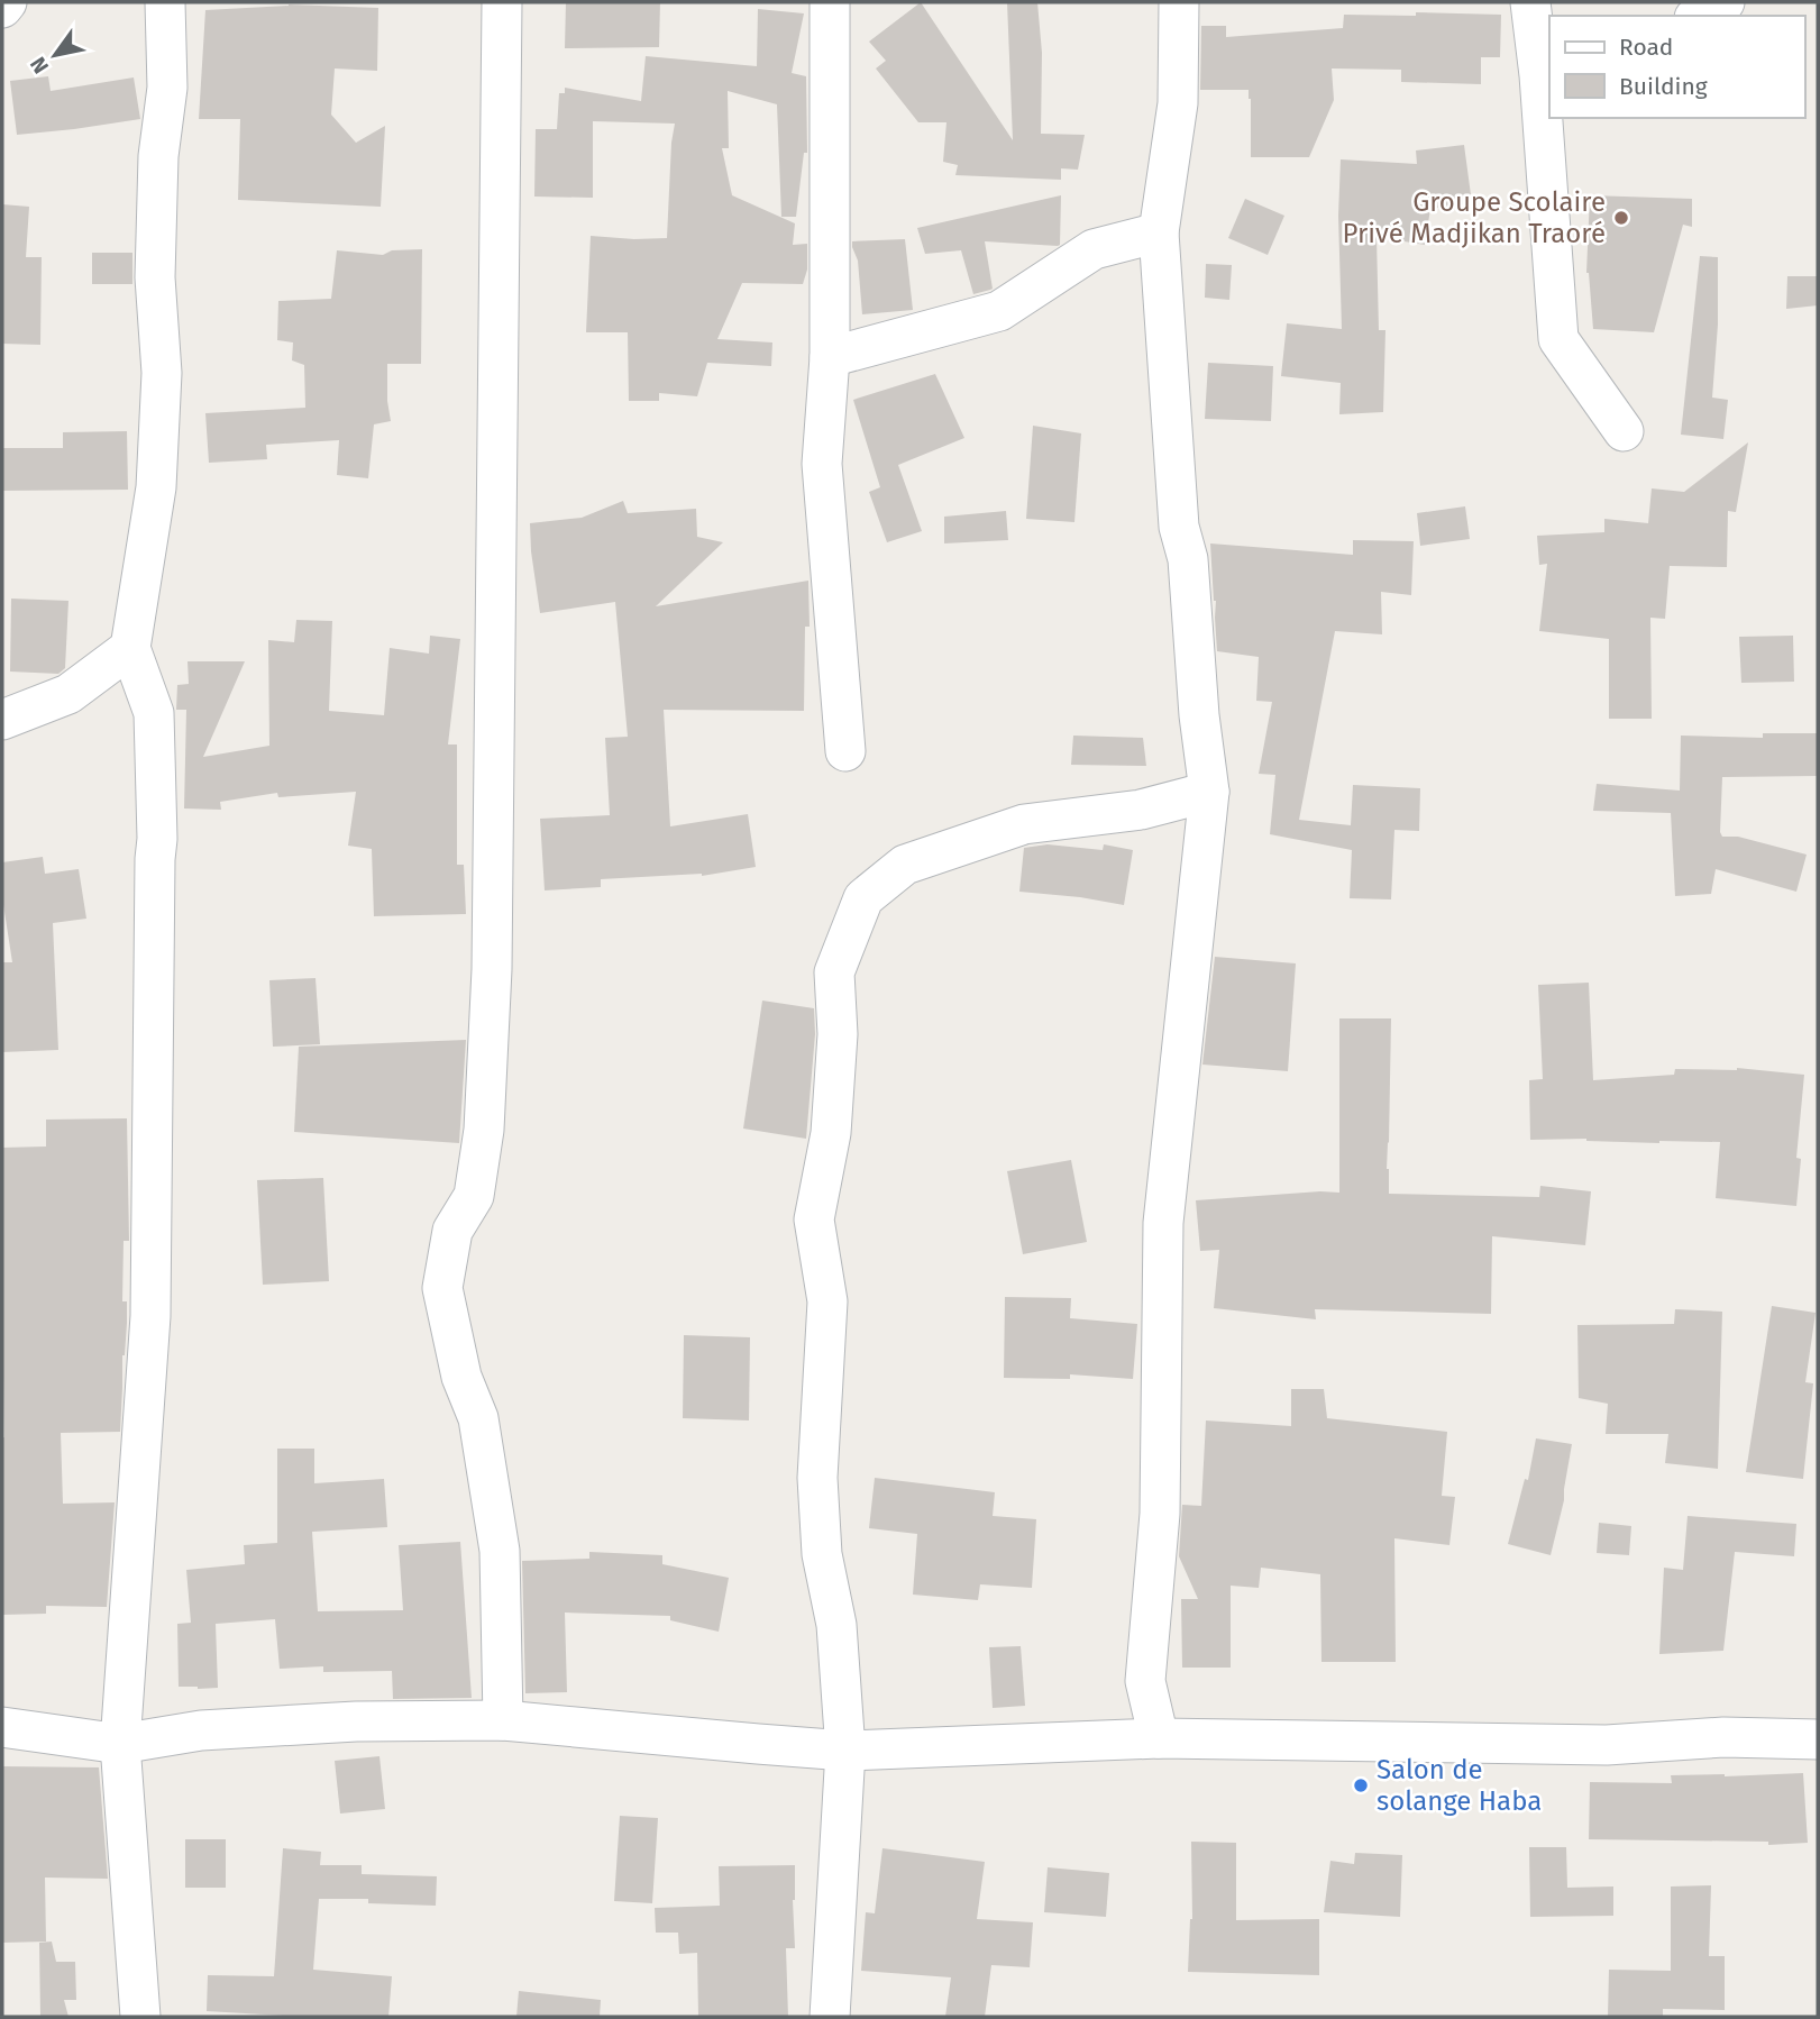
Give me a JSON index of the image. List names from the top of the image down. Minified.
{"places":["Groupe Scolaire Privé Madjikan Traoré","Salon de solange Haba"],"legend":["Road","Building"],"north":"bottom left"}
